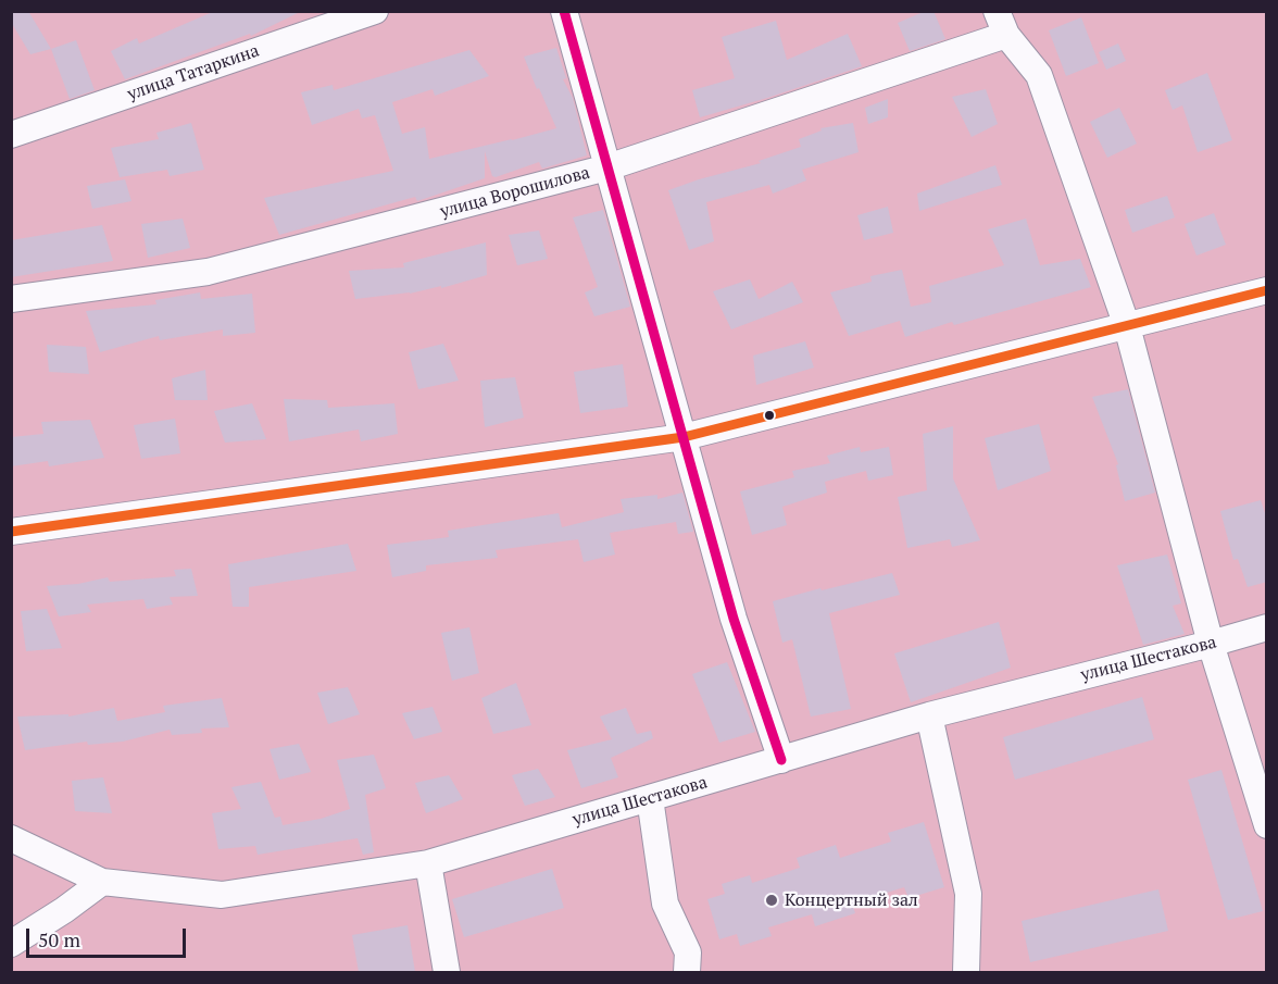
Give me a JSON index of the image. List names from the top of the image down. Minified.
{"streets":{"street":["улица Татаркина","улица Ворошилова","улица Шестакова"]},"places":["Концертный зал"],"scale_bar":"50 m"}
